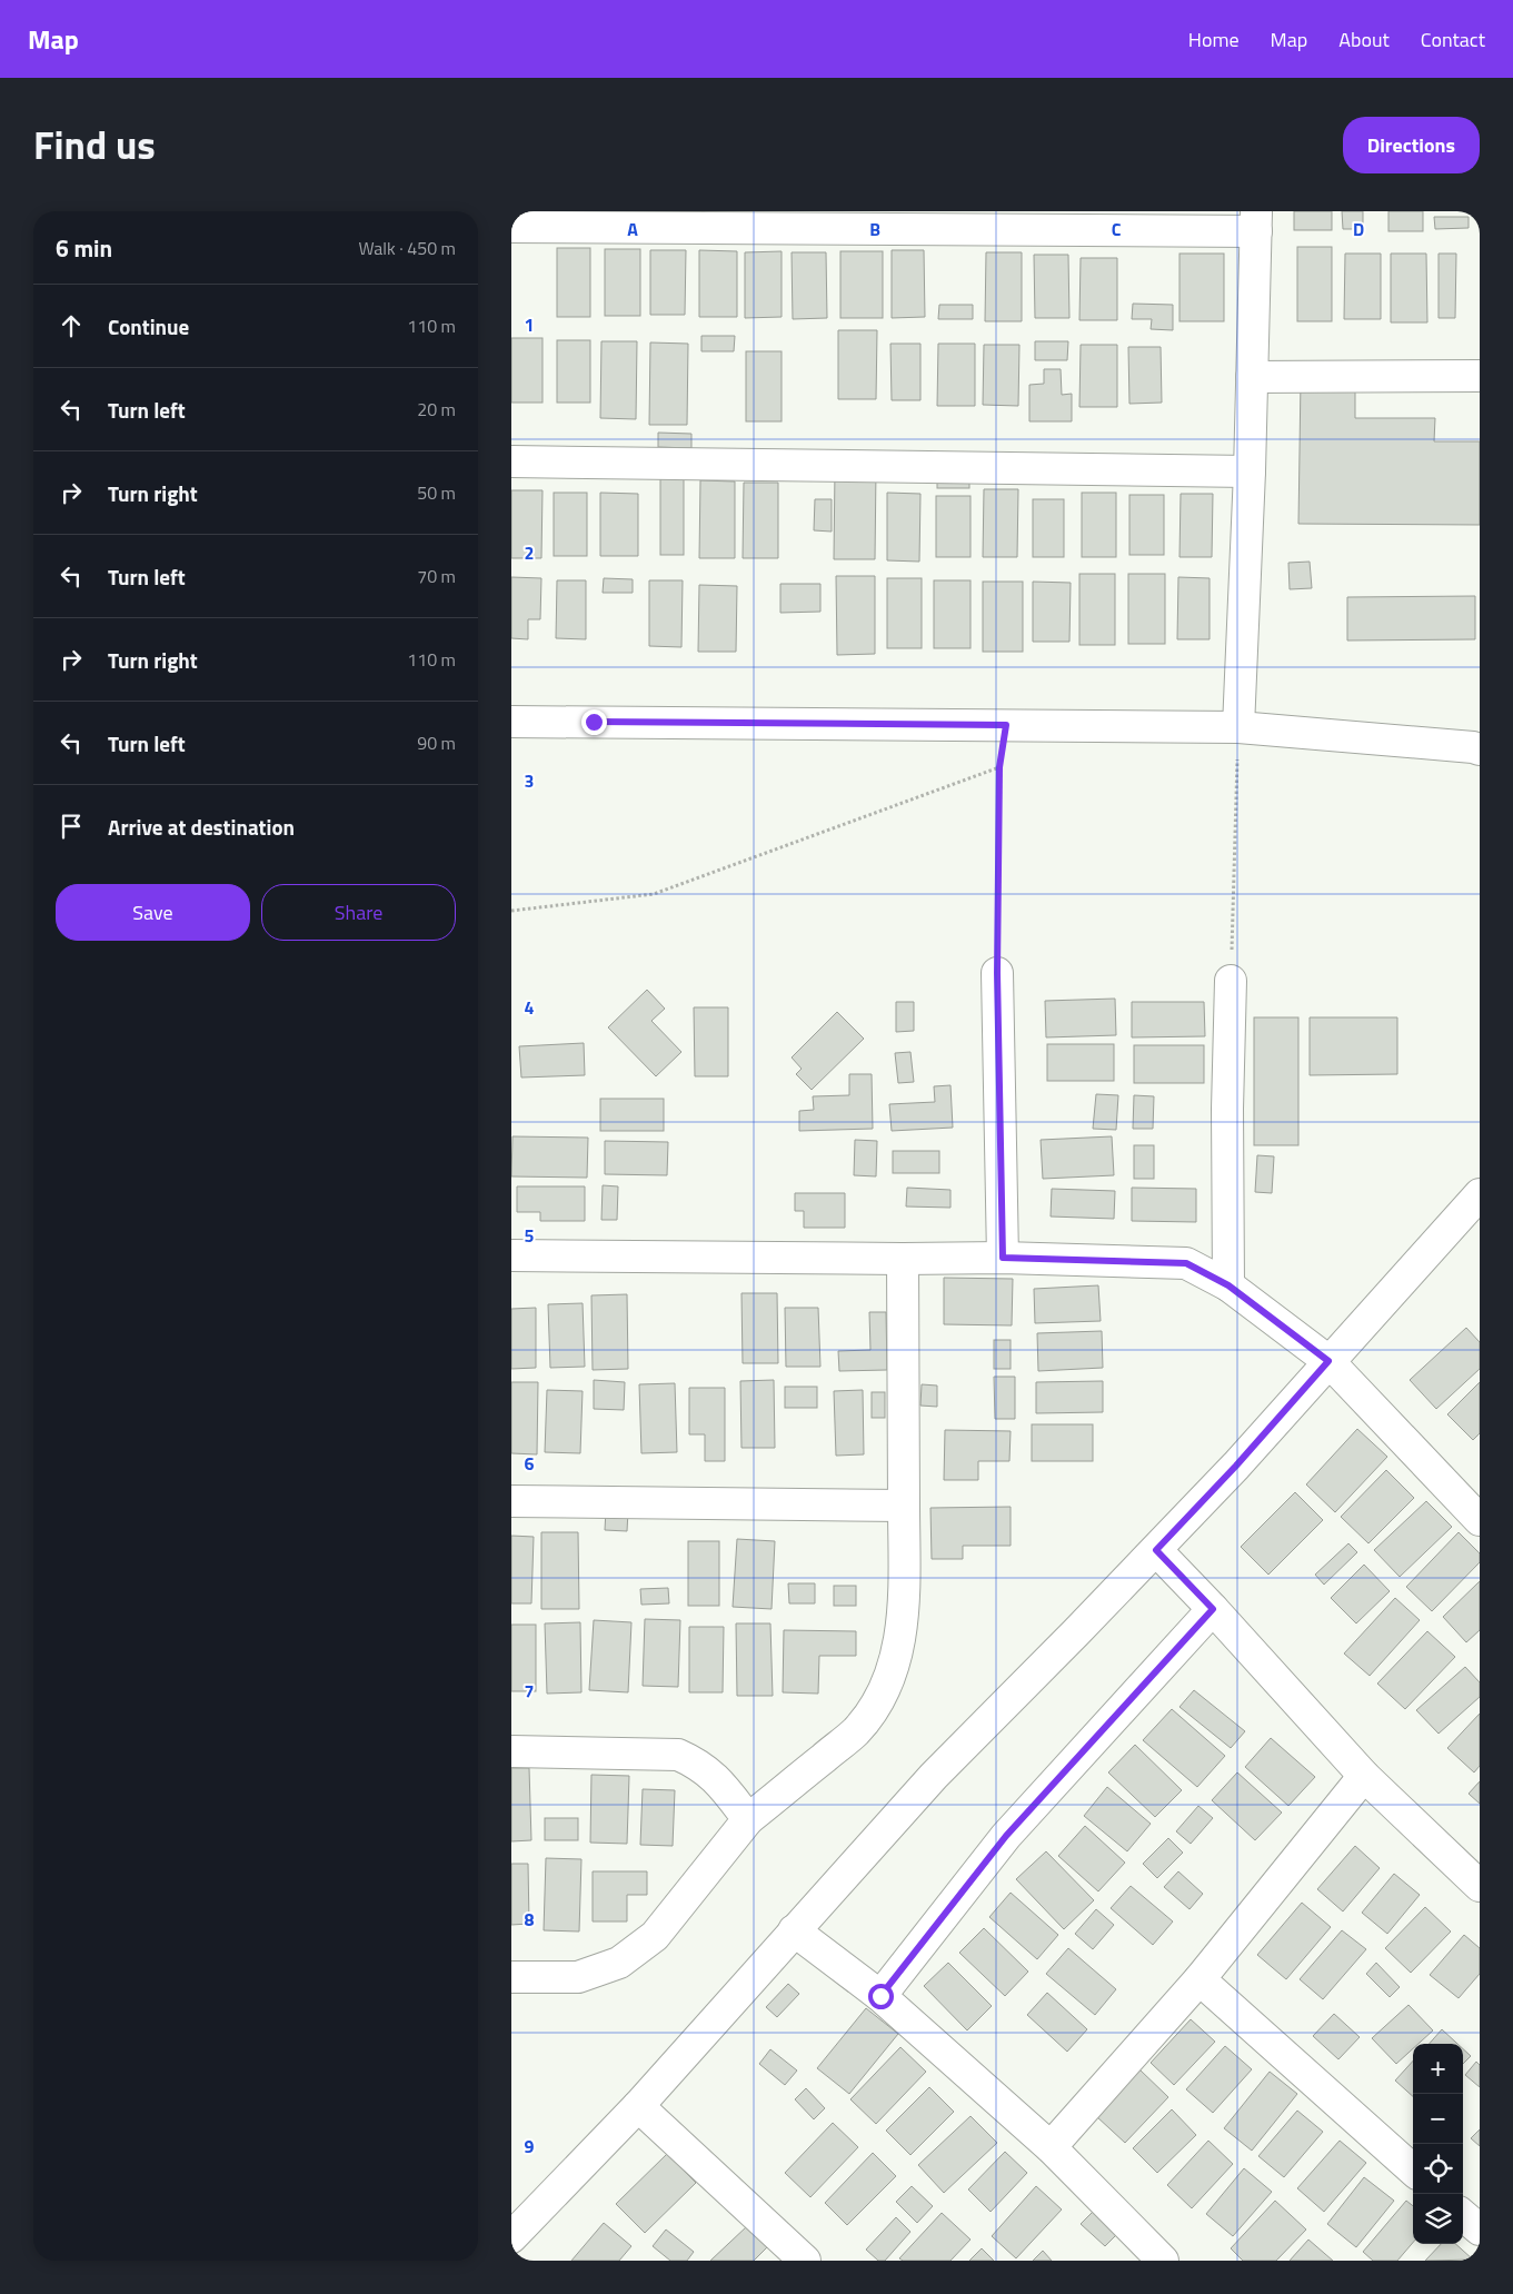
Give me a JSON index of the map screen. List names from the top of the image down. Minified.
{"page":{"header":"Map","nav":["Home","Map","About","Contact"],"title":"Find us","buttons":["Directions",["Save","Share"]],"heading":["6 min","Walk · 450 m"],"list":[["Continue","110 m"],["Turn left","20 m"],["Turn right","50 m"],["Turn left","70 m"],["Turn right","110 m"],["Turn left","90 m"],"Arrive at destination"],"map_buttons":["+","−"]},"grid":{"columns":["A","B","C","D"],"rows":["1","2","3","4","5","6","7","8","9"]}}
